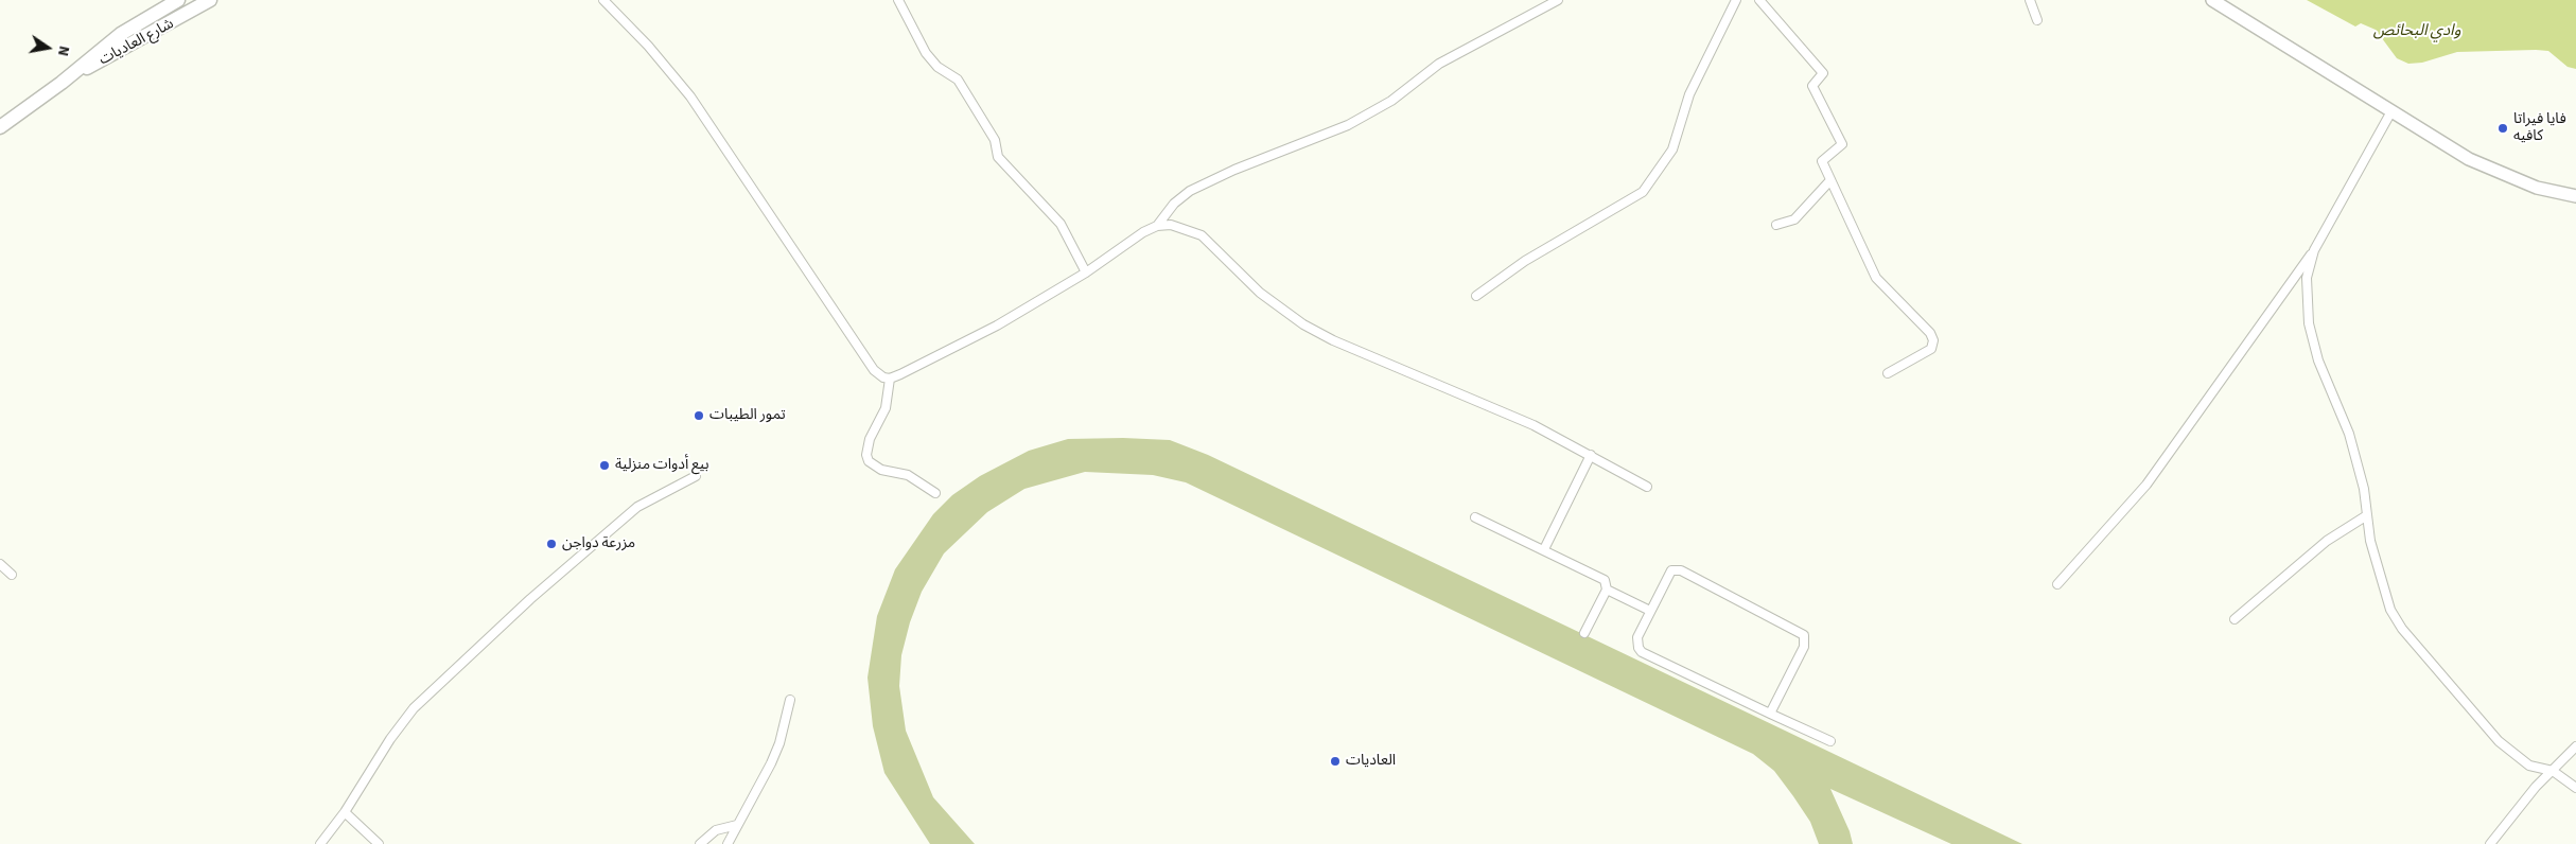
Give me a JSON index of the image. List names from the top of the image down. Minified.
{"streets":{"main road":["شارع العاديات"]},"water":["وادي البحائص"],"places":["فايا فيراتا كافيه","تمور الطيبات","بيع أدوات منزلية","مزرعة دواجن","العاديات"],"north":"right"}
